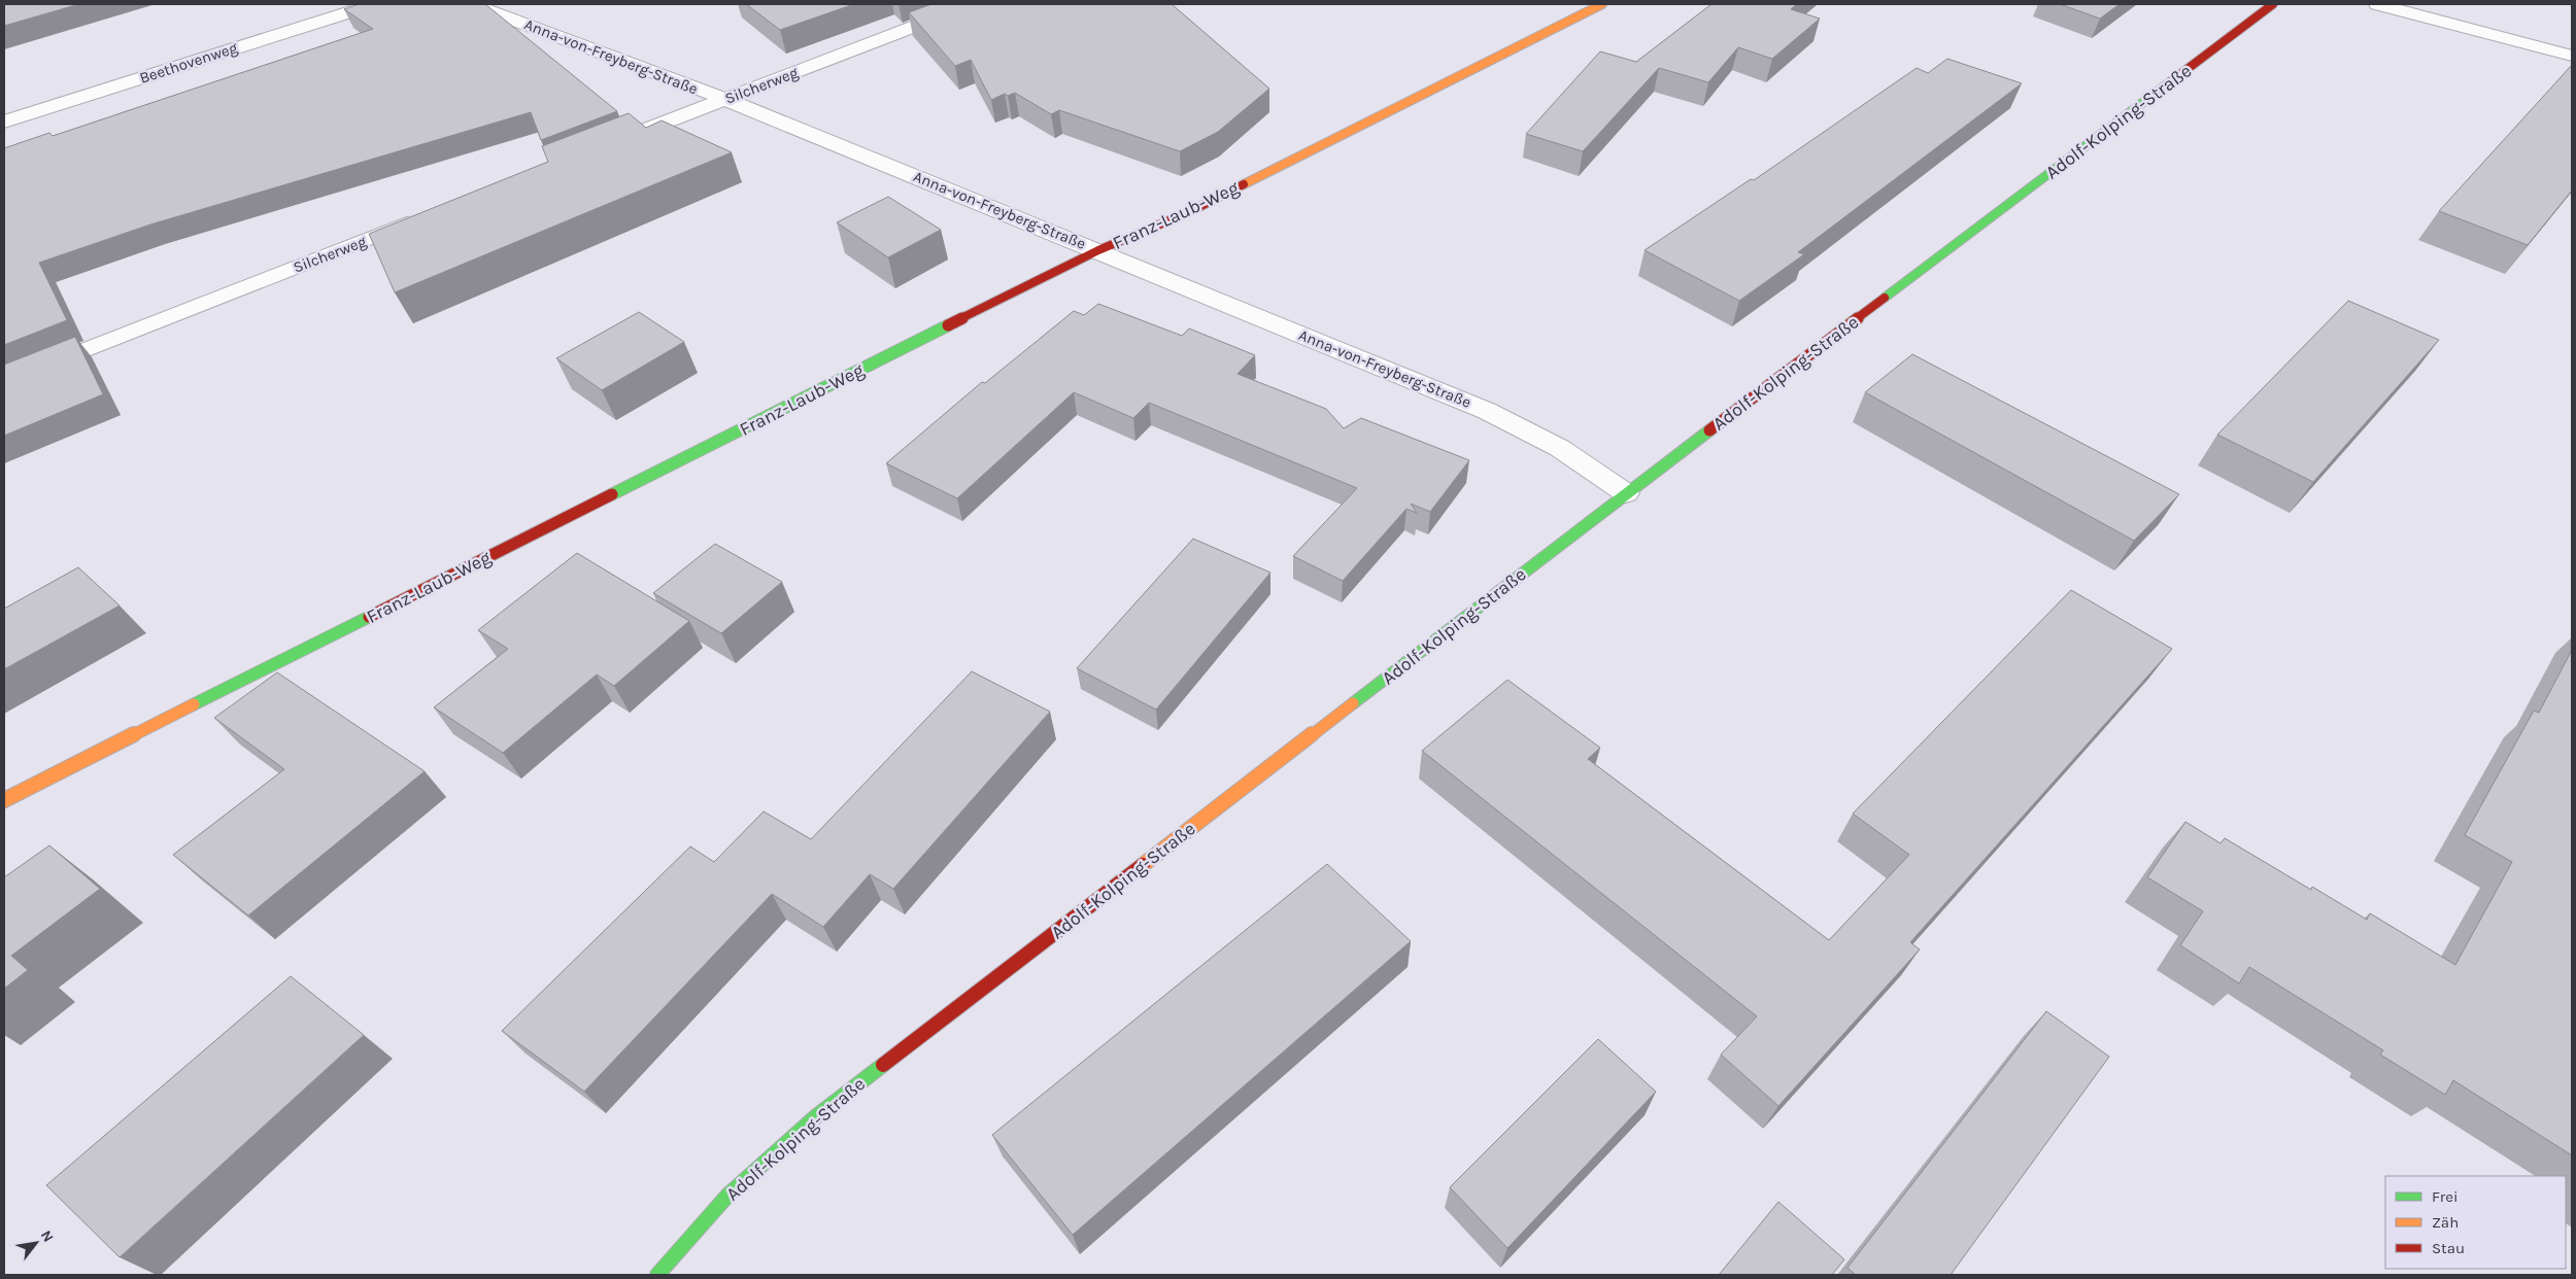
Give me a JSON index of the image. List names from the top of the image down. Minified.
{"streets":{"street":["Anna-von-Freyberg-Straße","Beethovenweg","Silcherweg","Adolf-Kolping-Straße","Franz-Laub-Weg"]},"crossings":[["Anna-von-Freyberg-Straße","Silcherweg"],["Anna-von-Freyberg-Straße","Adolf-Kolping-Straße"],["Anna-von-Freyberg-Straße","Franz-Laub-Weg"]],"legend":["Frei","Zäh","Stau"],"north":"top right"}
